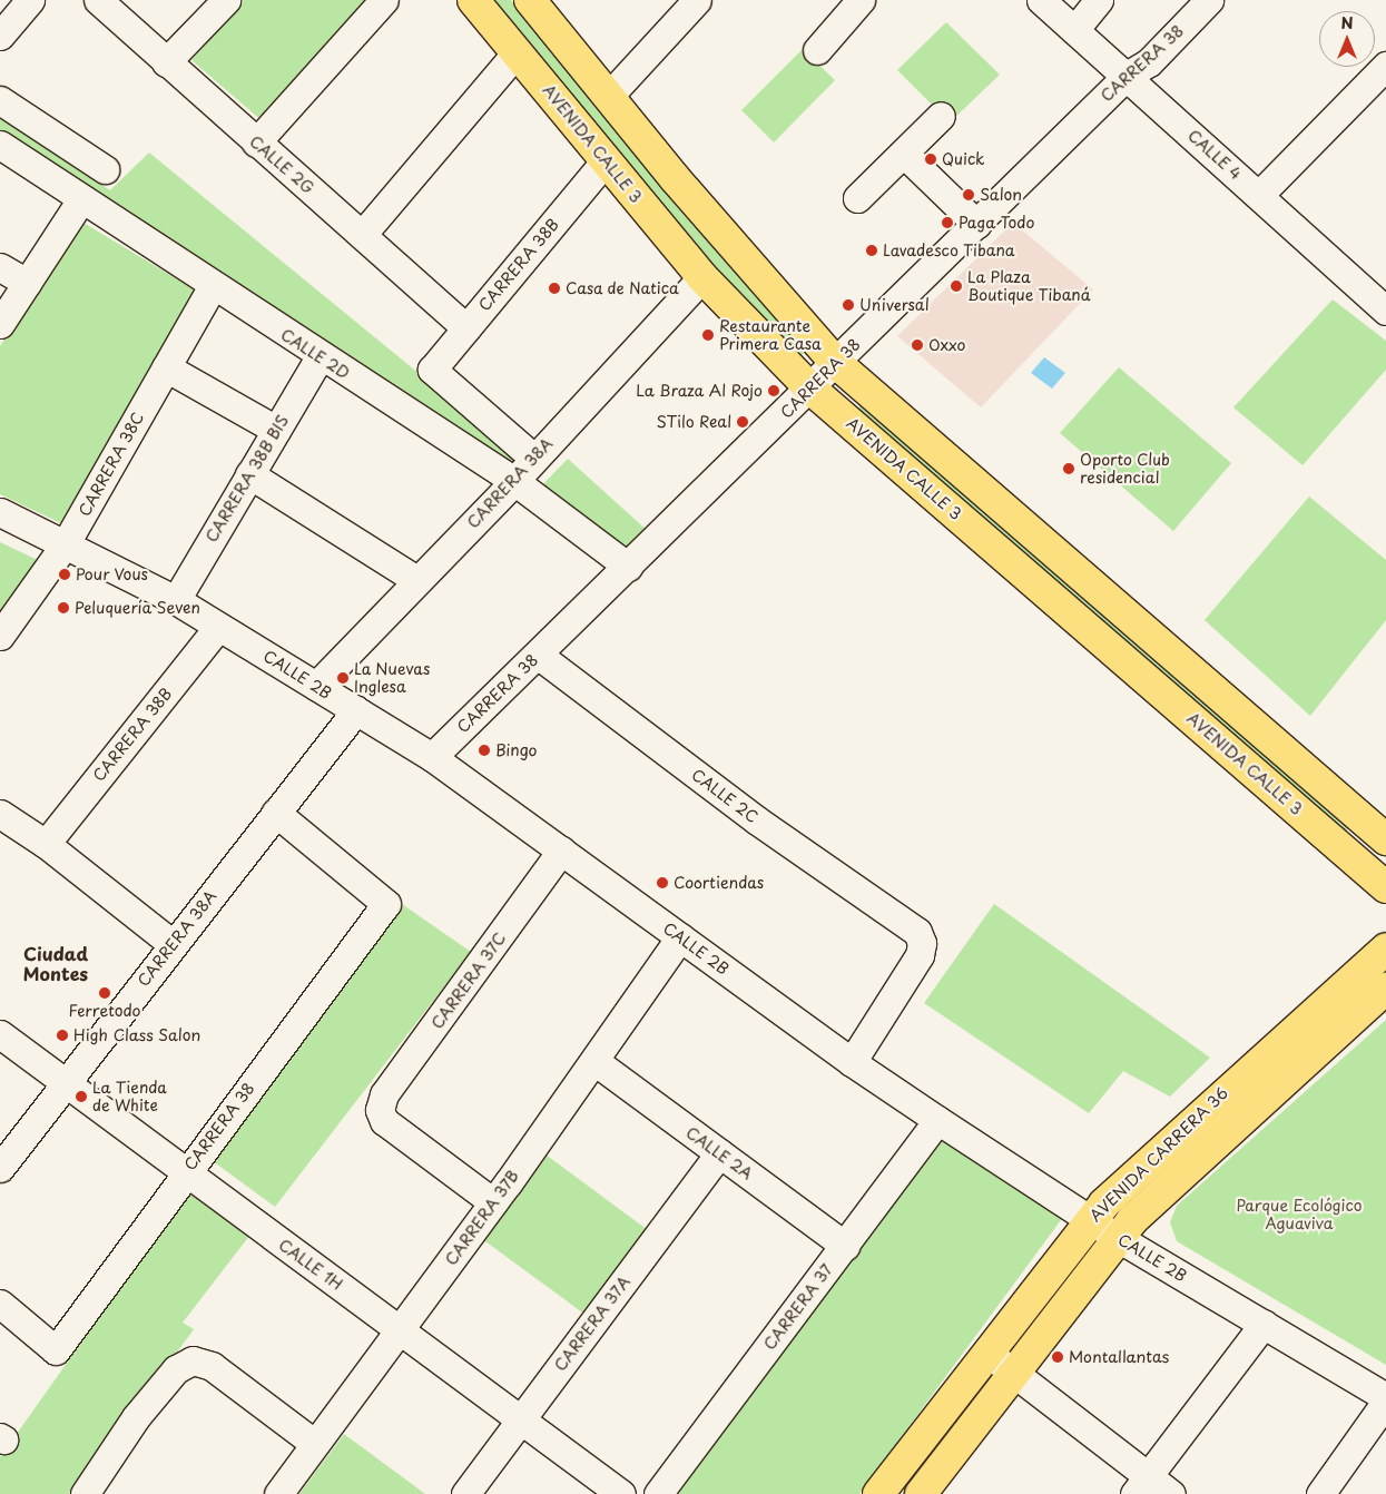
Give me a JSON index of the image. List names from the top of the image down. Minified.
{"streets":{"main road":["AVENIDA CALLE 3","AVENIDA CARRERA 36"],"street":["CARRERA 38","CALLE 4","CALLE 2G","CARRERA 38B","CALLE 2D","CARRERA 38C","CARRERA 38B BIS","CARRERA 38A","CALLE 2B","CALLE 2C","CARRERA 37C","CALLE 2A","CARRERA 37B","CALLE 1H","CARRERA 37","CARRERA 37A"]},"crossings":[["CARRERA 38","AVENIDA CALLE 3"],["CARRERA 38","CALLE 4"],["CARRERA 38","CALLE 2D"],["CARRERA 38","CARRERA 38A"],["CARRERA 38","CALLE 2B"],["CARRERA 38","CALLE 2C"],["CARRERA 38","CALLE 1H"],["AVENIDA CALLE 3","CARRERA 38B"],["AVENIDA CALLE 3","CARRERA 38A"],["CALLE 2G","CARRERA 38B"],["CARRERA 38B","CARRERA 38A"],["CARRERA 38B","CALLE 2B"],["CALLE 2D","CARRERA 38C"],["CALLE 2D","CARRERA 38B BIS"],["CALLE 2D","CARRERA 38A"],["CARRERA 38C","CALLE 2B"],["CARRERA 38B BIS","CALLE 2B"],["CARRERA 38A","CALLE 2B"],["CARRERA 38A","CALLE 1H"],["CALLE 2B","CALLE 2C"],["CALLE 2B","CARRERA 37C"],["CALLE 2B","AVENIDA CARRERA 36"],["CALLE 2B","CARRERA 37B"],["CALLE 2B","CARRERA 37"],["CARRERA 37C","CARRERA 37B"],["CALLE 2A","CARRERA 37B"],["CALLE 2A","CARRERA 37"],["CALLE 2A","CARRERA 37A"],["CARRERA 37B","CALLE 1H"],["CALLE 1H","CARRERA 37A"]],"districts":["Ciudad Montes"],"parks":["Parque Ecológico Aguaviva"],"places":["Quick","Salon","Paga Todo","Lavadesco Tibana","La Plaza Boutique Tibaná","Casa de Natica","Universal","Restaurante Primera Casa","Oxxo","La Braza Al Rojo","STilo Real","Oporto Club residencial","Pour Vous","Peluquería Seven","La Nuevas Inglesa","Bingo","Coortiendas","Ferretodo","High Class Salon","La Tienda de White","Montallantas"],"north":"top"}
